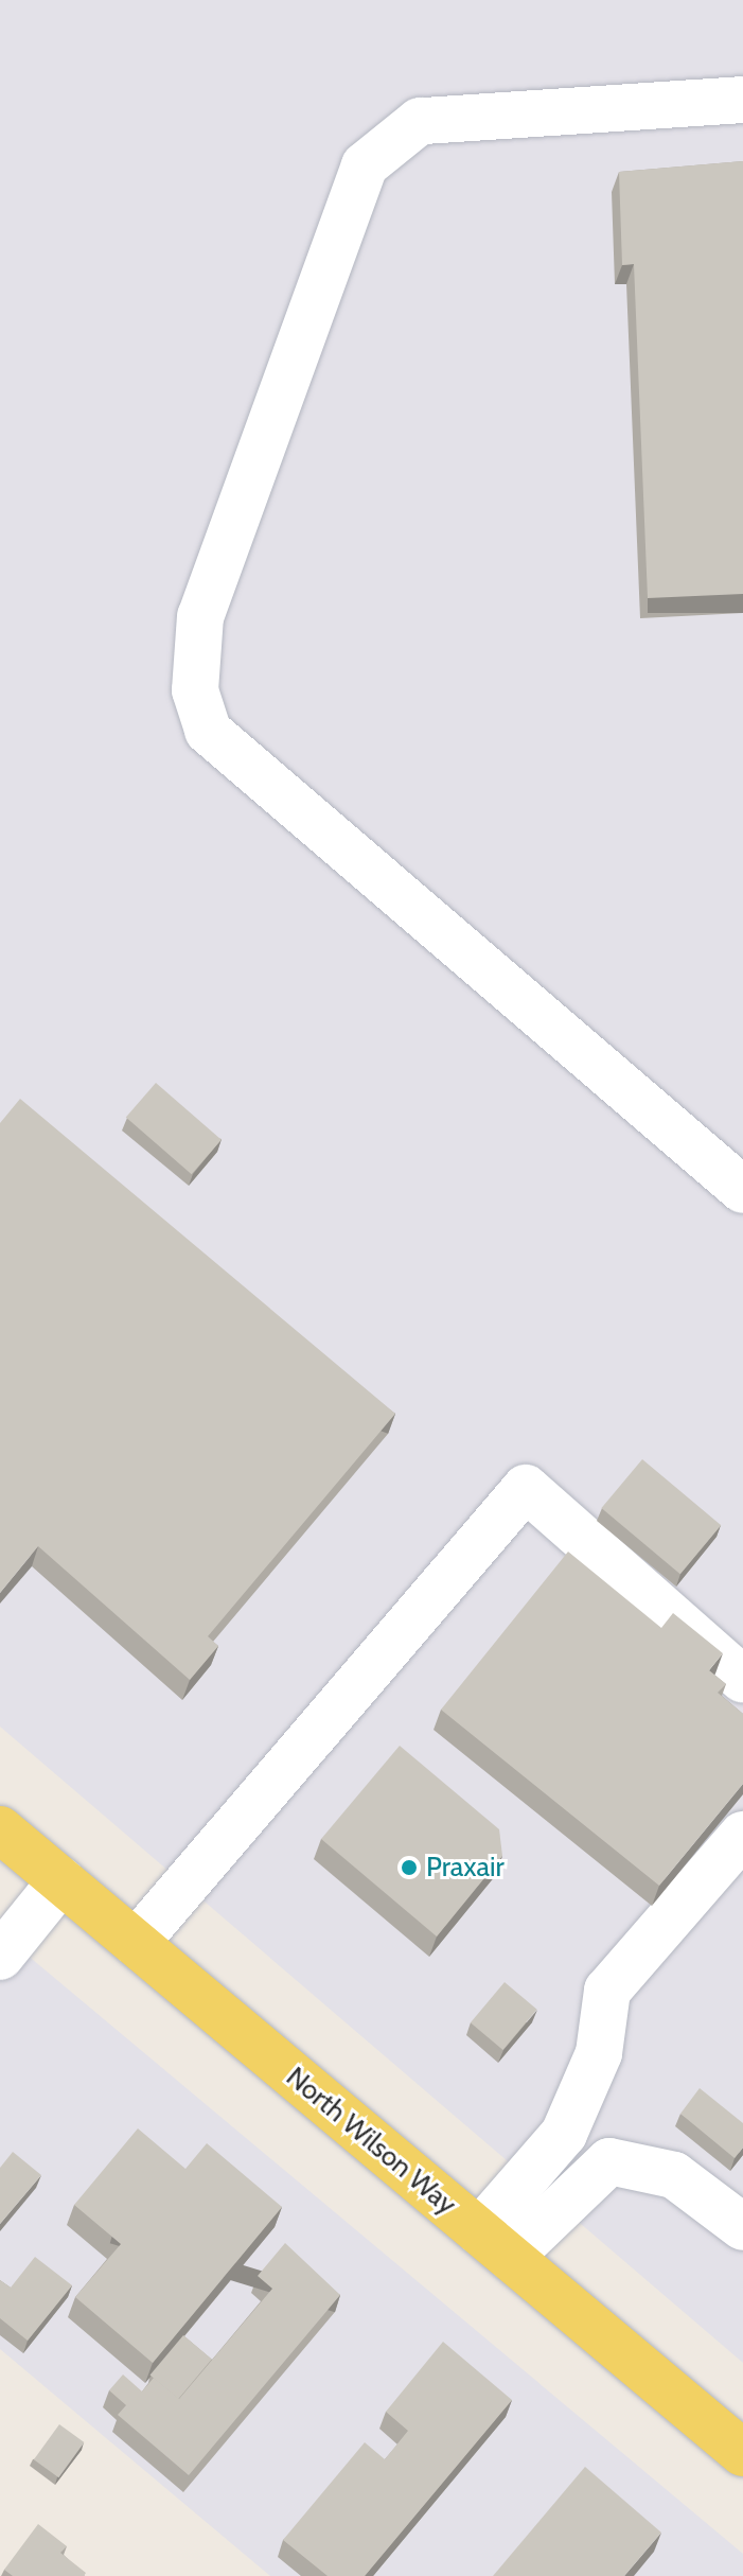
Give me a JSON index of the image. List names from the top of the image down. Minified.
{"streets":{"main road":["North Wilson Way"]},"places":["Praxair"]}
